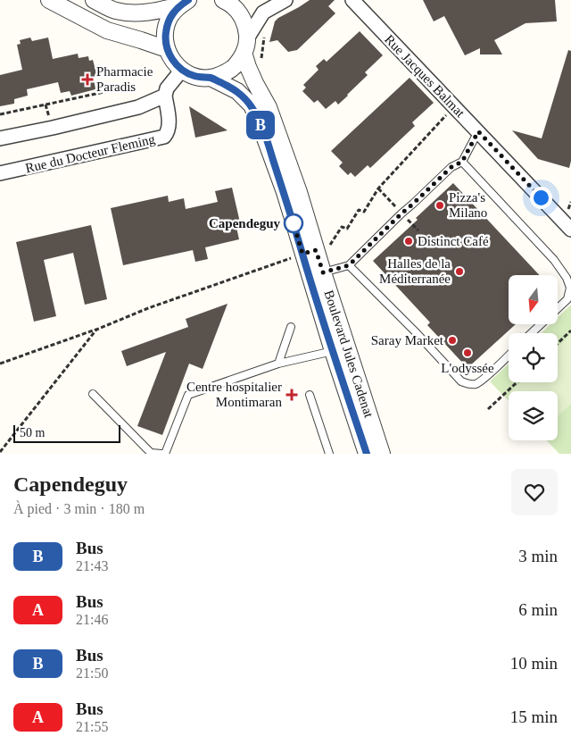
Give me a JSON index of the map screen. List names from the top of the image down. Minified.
{"streets":{"street":["Rue Jacques Balmat","Rue du Docteur Fleming","Boulevard Jules Cadenat"]},"places":{"health":["Pharmacie Paradis","Centre hospitalier Montimaran"],"other":["Pizza's Milano","Capendeguy","Distinct Café","Halles de la Méditerranée","Saray Market","L'odyssée"]},"lines":["bus line B"],"scale_bar":"50 m","north":"bottom","page":{"on_map":"B","scale":"50 m","heading":["Capendeguy","À pied · 3 min · 180 m"],"list":[{"mark":"B","name":"Bus","note":"21:43","value":"3 min"},{"mark":"A","name":"Bus","note":"21:46","value":"6 min"},{"mark":"B","name":"Bus","note":"21:50","value":"10 min"},{"mark":"A","name":"Bus","note":"21:55","value":"15 min"}]}}
